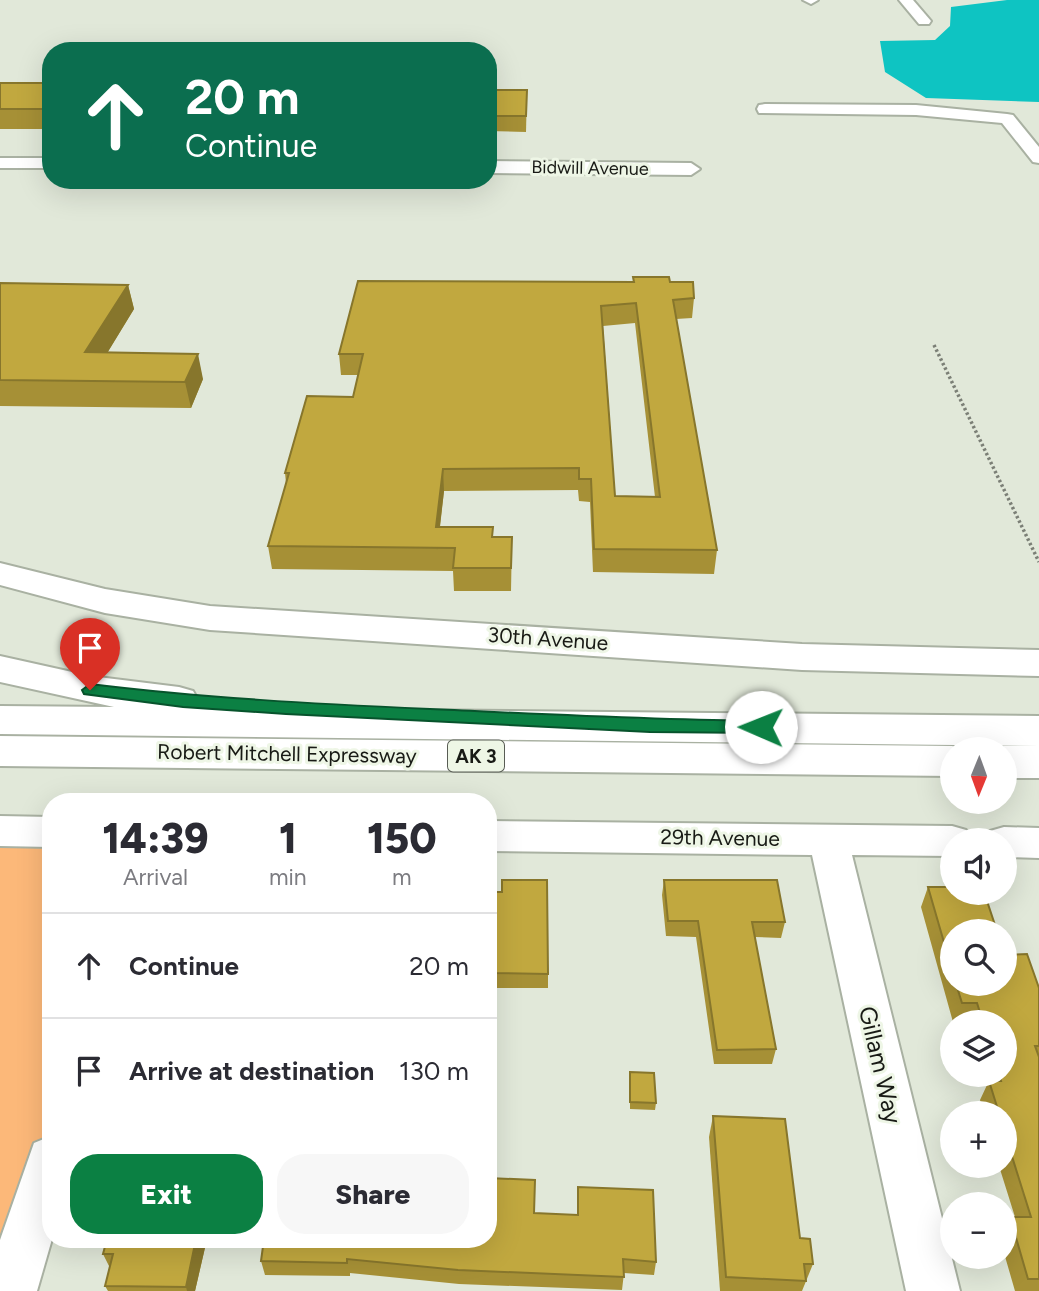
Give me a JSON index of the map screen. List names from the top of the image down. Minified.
{"streets":{"main road":["30th Avenue","Robert Mitchell Expressway","AK 3"],"street":["Bidwill Avenue","29th Avenue","Gillam Way"]},"crossings":[["29th Avenue","Gillam Way"]],"north":"bottom","page":{"turn":["20 m","Continue"],"map_buttons":["+","−"],"eta":["14:39","Arrival","1","min","150","m"],"list":[{"name":"Continue","value":"20 m"},{"name":"Arrive at destination","value":"130 m"}],"buttons":["Exit","Share"]}}
